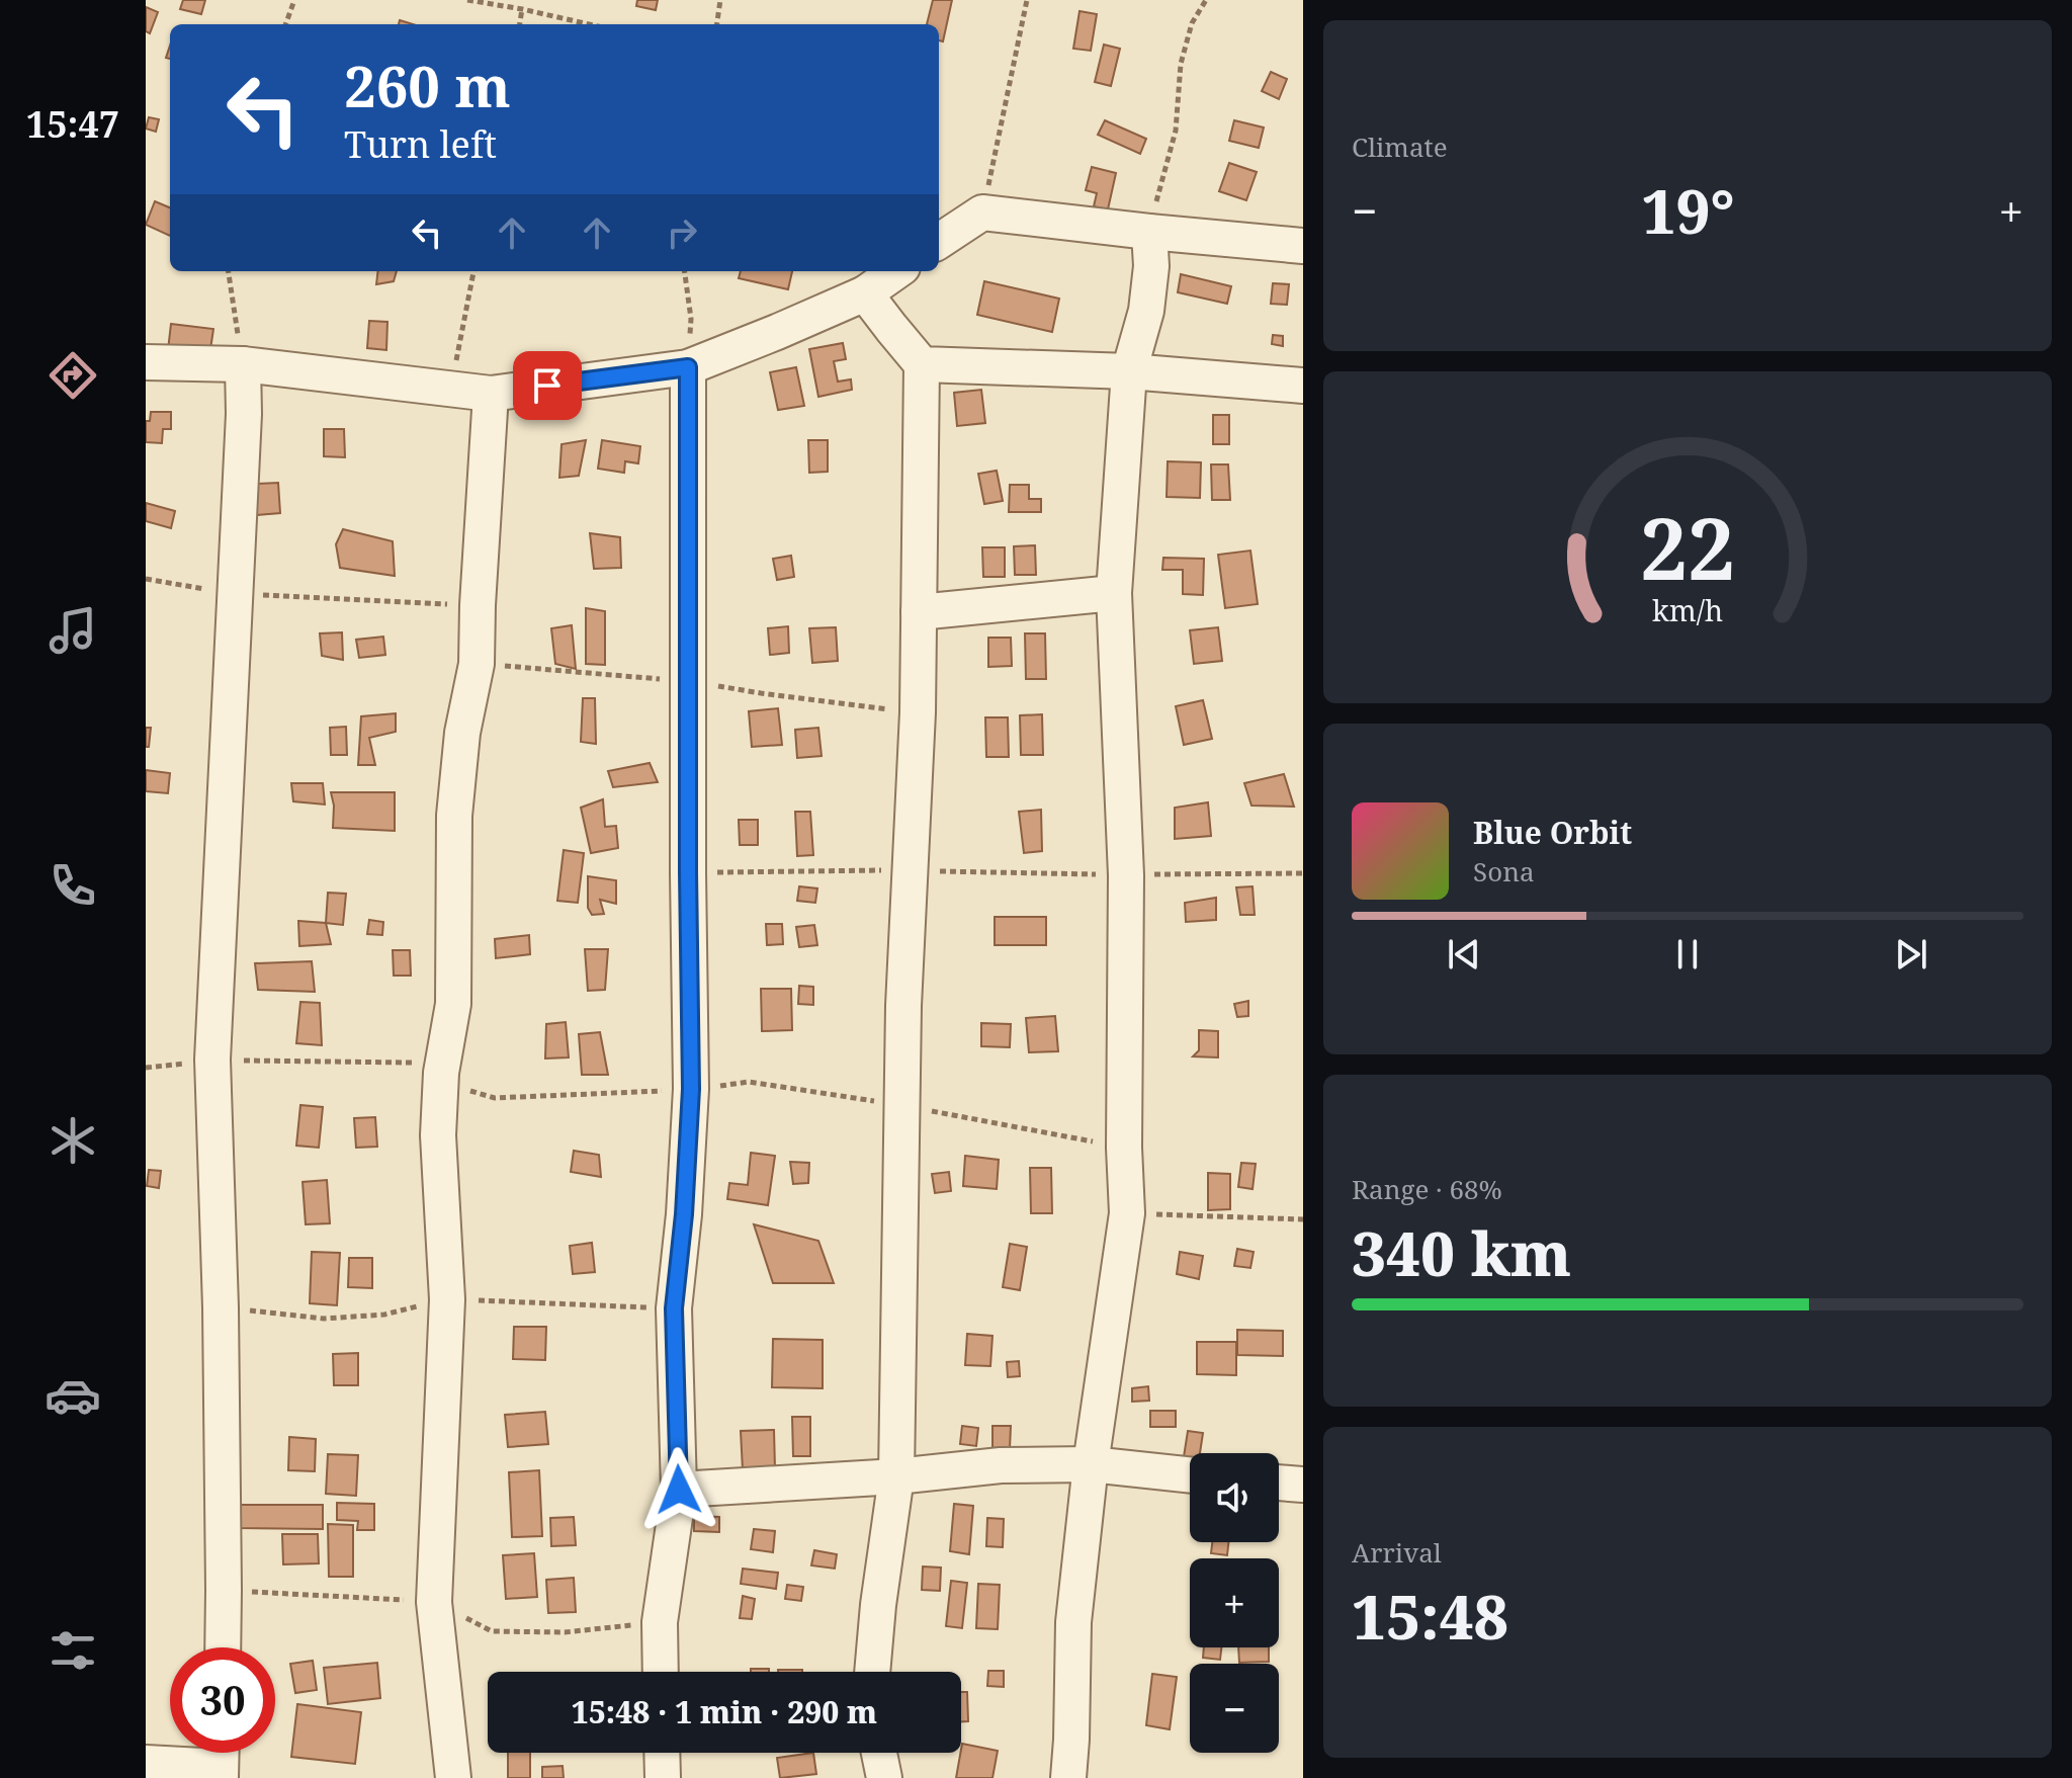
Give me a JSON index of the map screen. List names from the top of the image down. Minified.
{"page":{"tabs":"15:47","tile":["Climate",["Range · 68%","340 km"],["Arrival","15:48"]],"turn":["260 m","Turn left"],"heat":["−","19°","+"],"song":["Blue Orbit","Sona"],"map_buttons":["+","−"],"limit":"30","trip":"15:48 · 1 min · 290 m","gauge":["22","km/h"]}}
